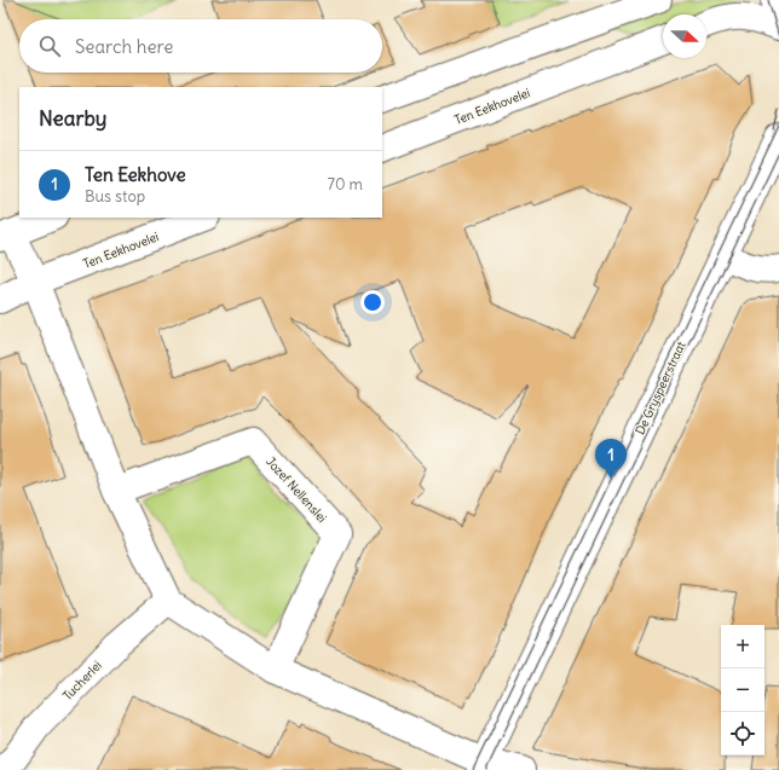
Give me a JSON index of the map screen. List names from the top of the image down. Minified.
{"streets":{"street":["Ten Eekhovelei","De Gryspeerstraat","Jozef Nellenslei","Tucherlei"]},"north":"right","page":{"search":"Search here","heading":"Nearby","list":[{"mark":"1","name":"Ten Eekhove","note":"Bus stop","value":"70 m"}],"pins":"1","map_buttons":["+","−"]}}
